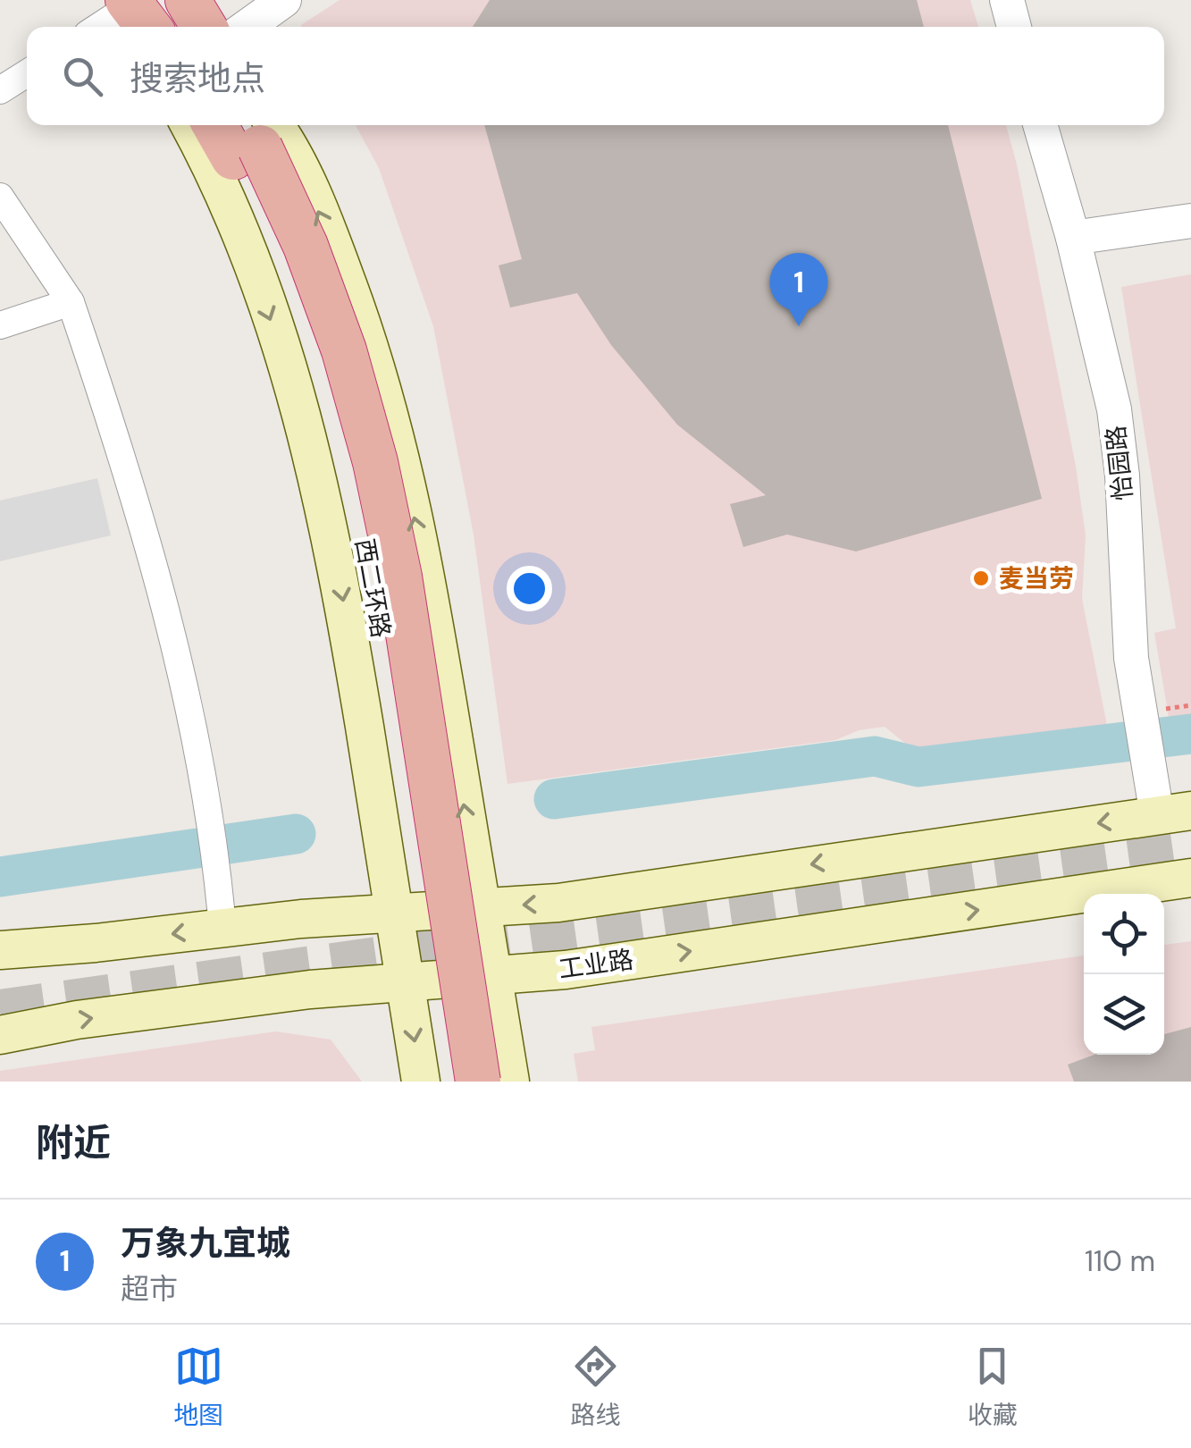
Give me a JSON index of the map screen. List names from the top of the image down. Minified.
{"streets":{"highway":["西二环路"],"main road":["工业路"],"street":["怡园路"]},"places":["麦当劳"],"page":{"search":"搜索地点","pins":"1","heading":"附近","list":[{"mark":"1","name":"万象九宜城","note":"超市","value":"110 m"}],"nav":["地图","路线","收藏"]}}
